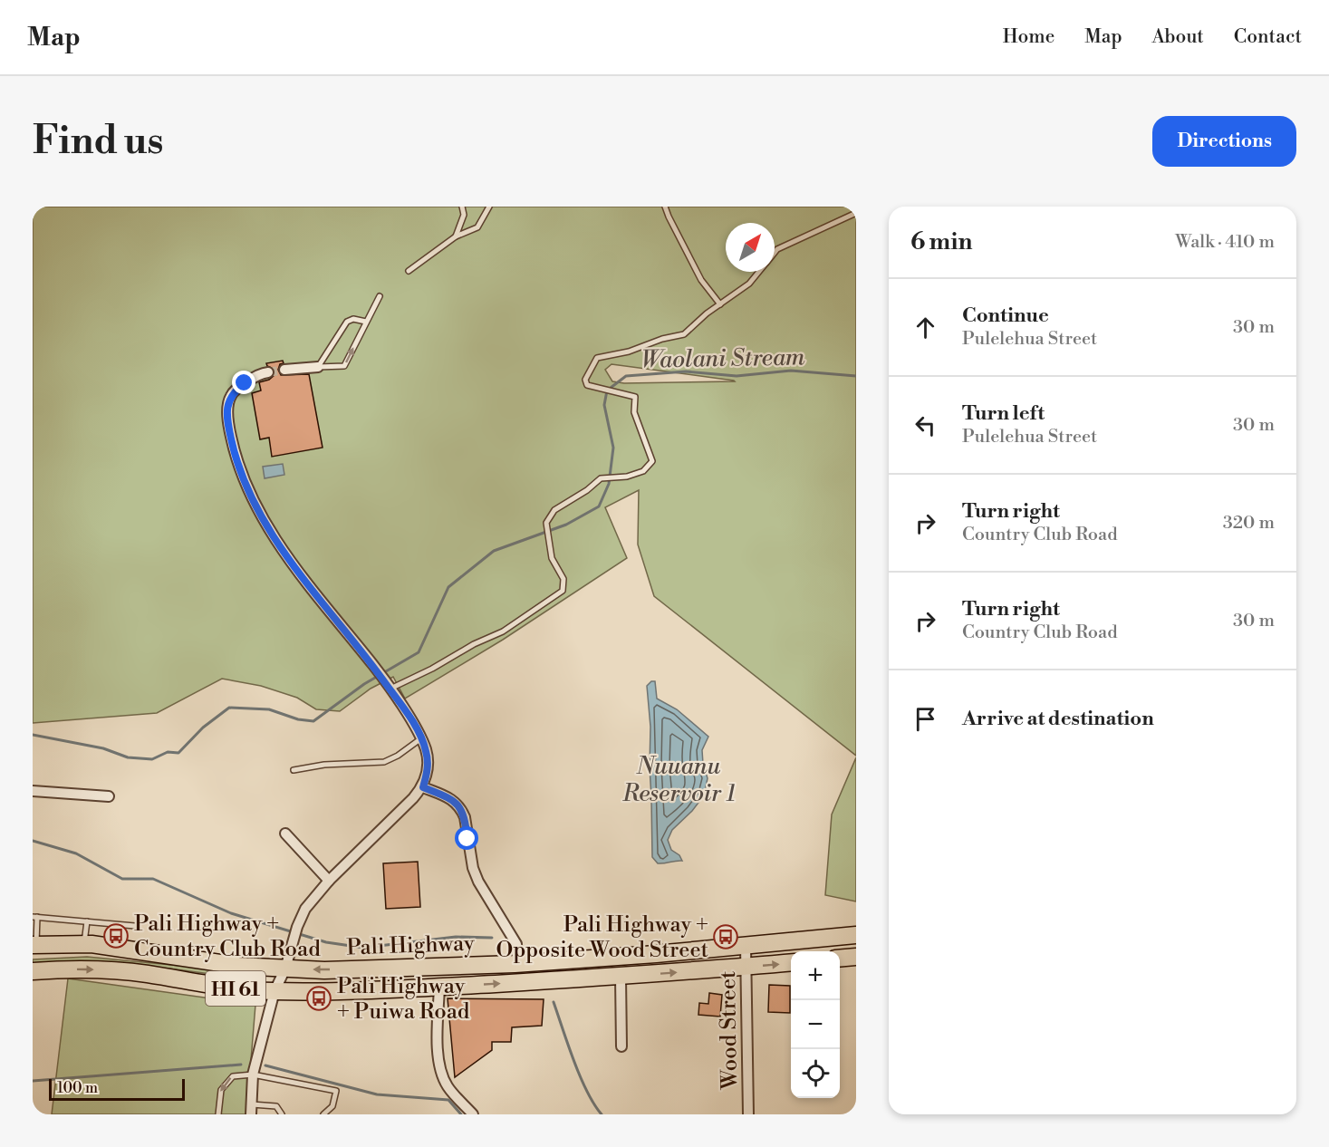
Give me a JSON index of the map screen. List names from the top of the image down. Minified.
{"streets":{"highway":["Pali Highway","HI 61"],"street":["Wood Street"]},"crossings":[["Pali Highway","Wood Street"]],"water":["Waolani Stream","Nuuanu Reservoir 1"],"places":{"bus stop":["Pali Highway + Country Club Road","Pali Highway + Opposite Wood Street","Pali Highway + Puiwa Road"]},"scale_bar":"100 m","north":"top right","page":{"header":"Map","nav":["Home","Map","About","Contact"],"buttons":"Directions","title":"Find us","heading":["6 min","Walk · 410 m"],"list":[["Continue","Pulelehua Street","30 m"],["Turn left","Pulelehua Street","30 m"],["Turn right","Country Club Road","320 m"],["Turn right","Country Club Road","30 m"],"Arrive at destination"],"map_buttons":["+","−"],"scale":"100 m"}}
